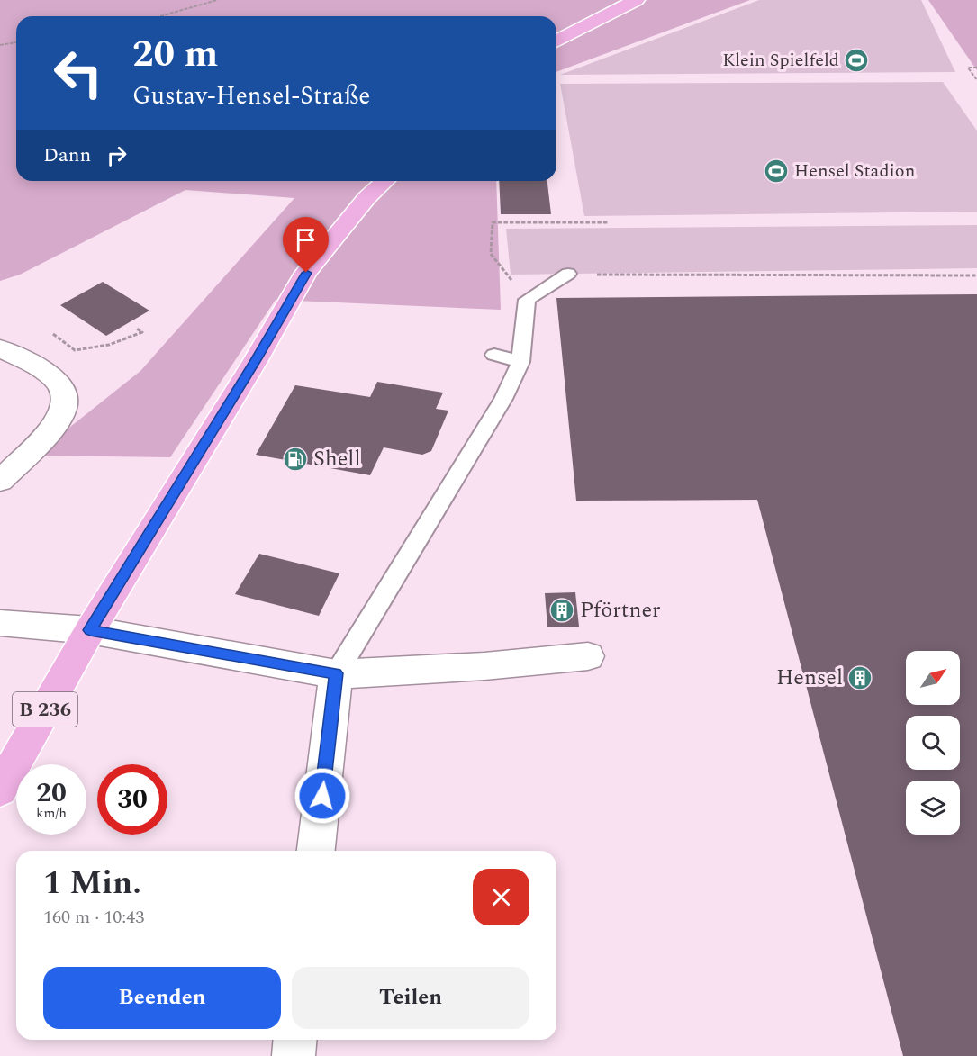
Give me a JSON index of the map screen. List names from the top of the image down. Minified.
{"streets":{"main road":["B 236"]},"places":{"sports":["Klein Spielfeld","Hensel Stadion"],"fuel station":["Shell"],"building":["Pförtner","Hensel"]},"north":"top right","page":{"turn":["20 m","Gustav-Hensel-Straße"],"then":"Dann","speed":"20 km/h","limit":"30","heading":["1 Min.","160 m · 10:43"],"buttons":["Beenden","Teilen"]}}
